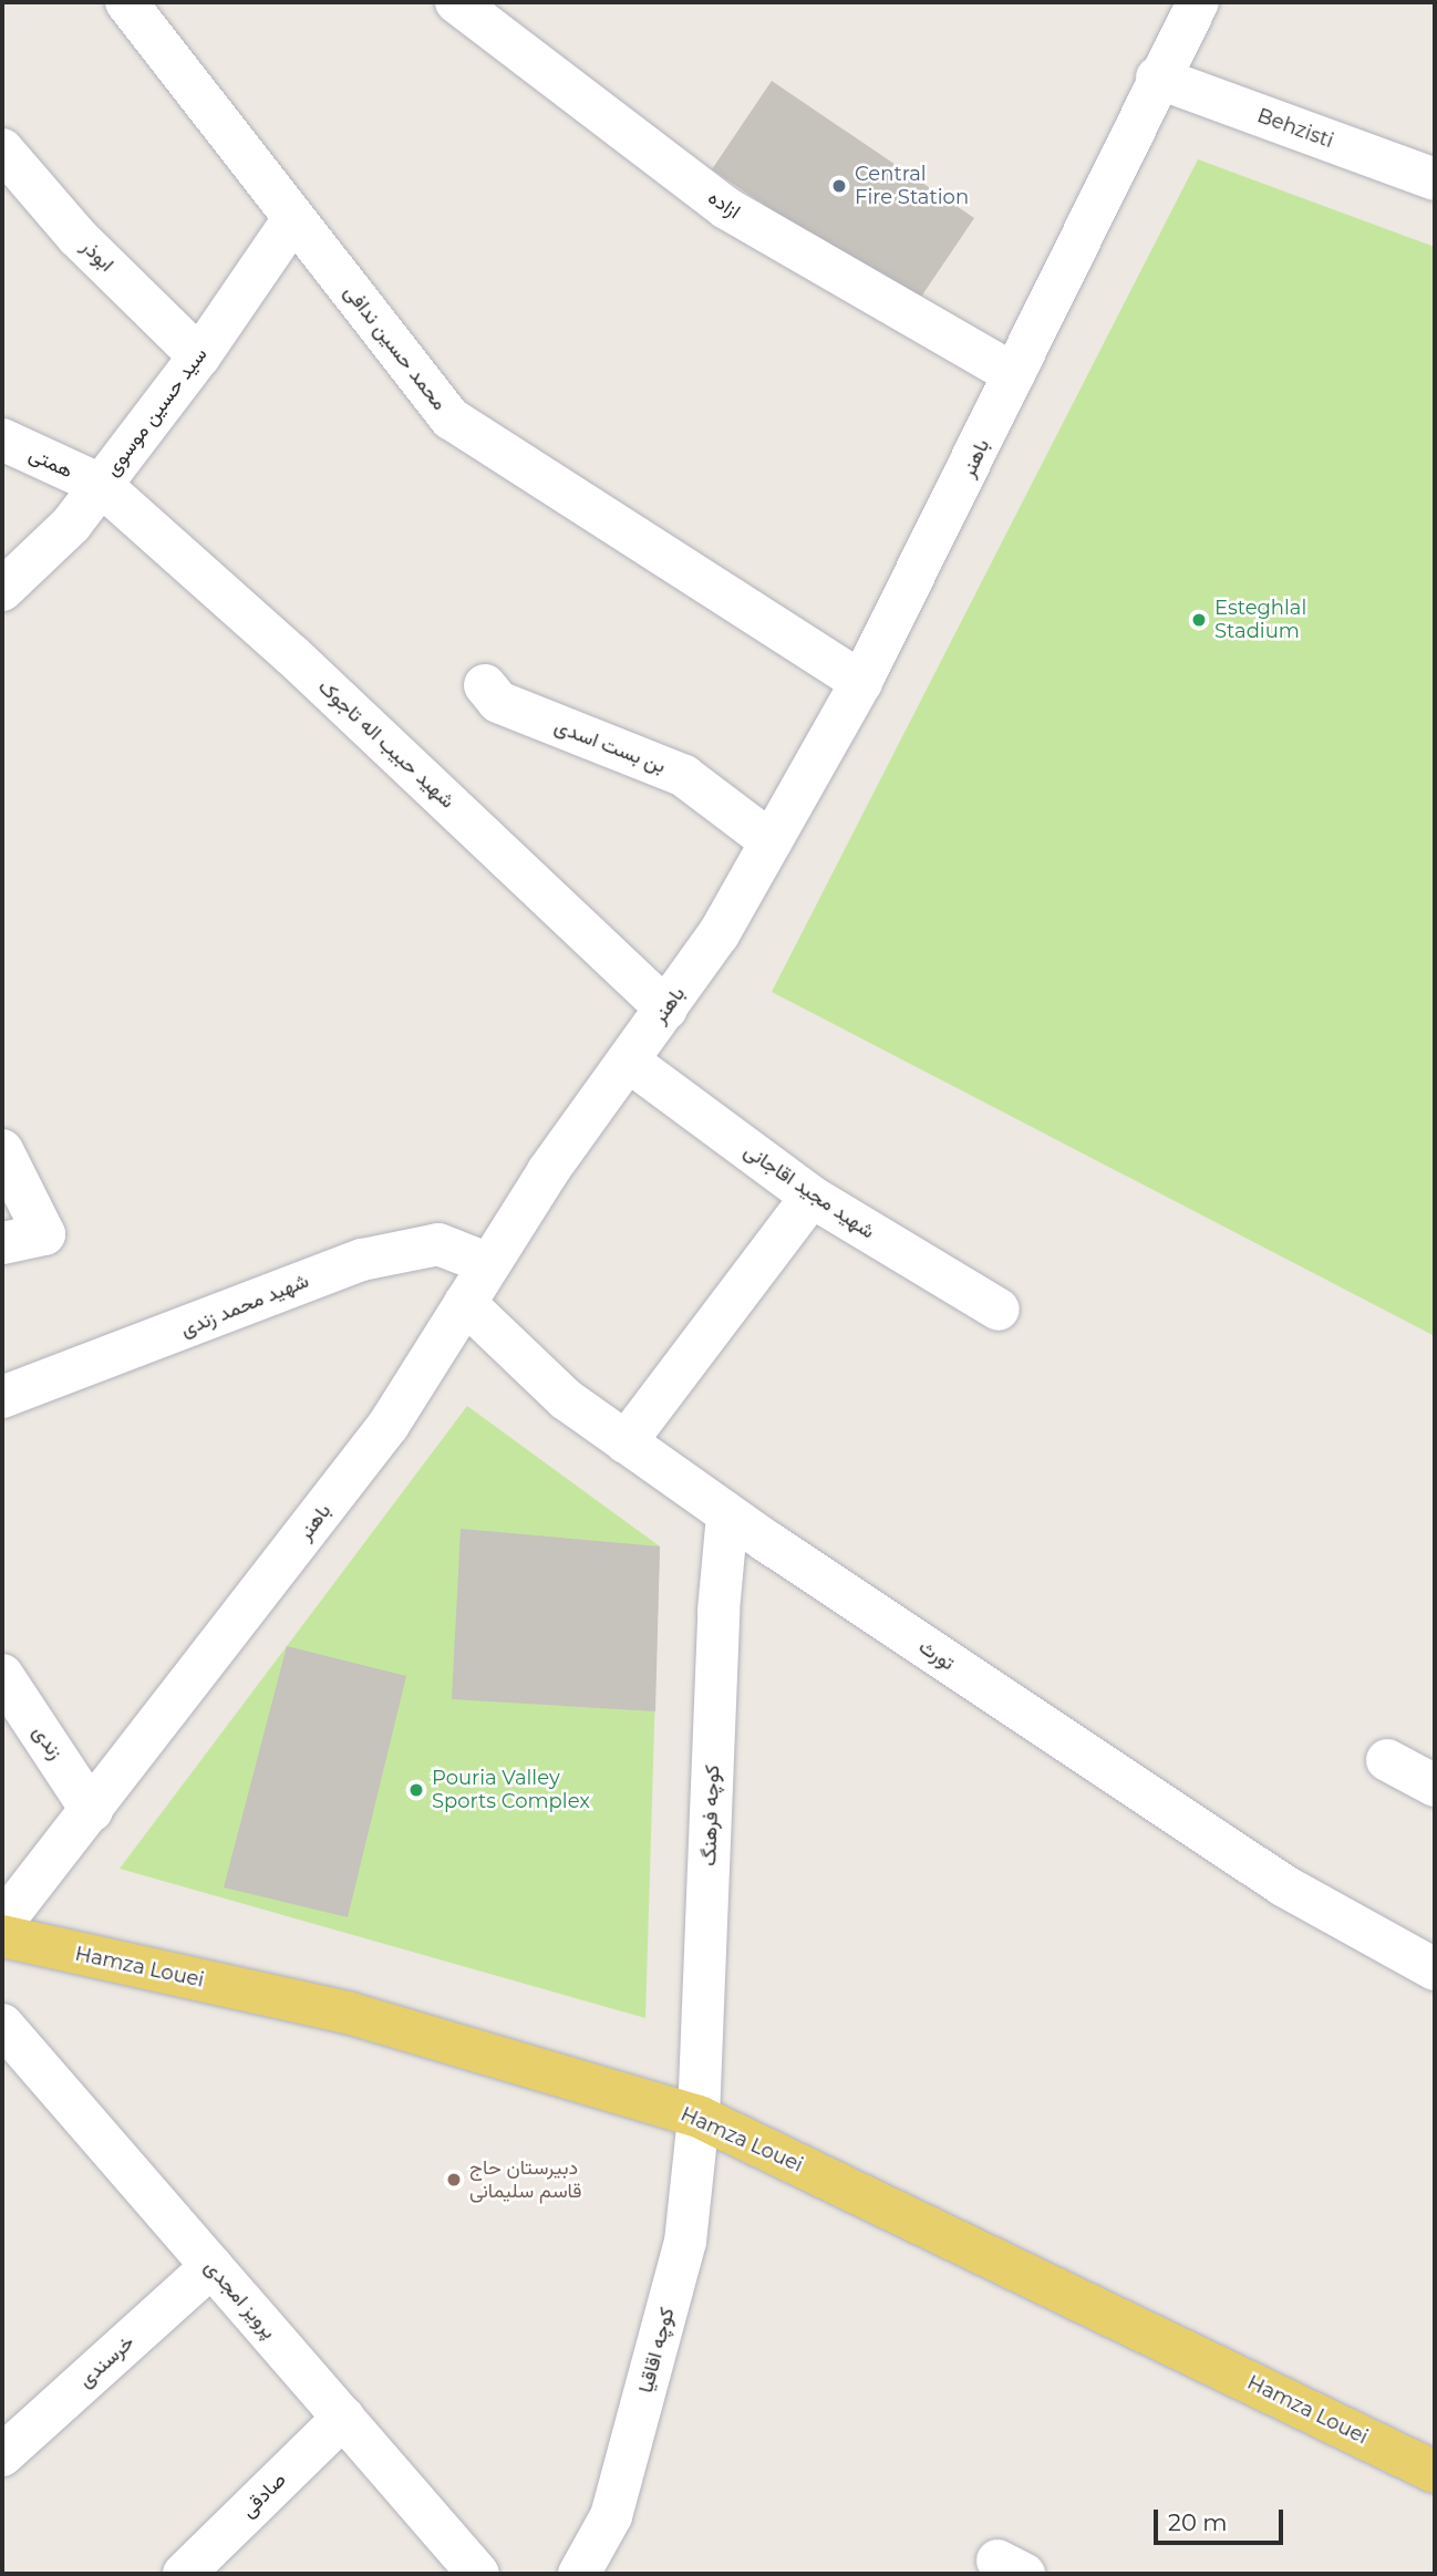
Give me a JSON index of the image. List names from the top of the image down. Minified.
{"streets":{"main road":["Hamza Louei"],"street":["Behzisti","ازاده","ابوذر","محمد حسین ندافی","سید حسین موسوی","باهنر","همتی","شهید حبیب اله تاجوک","بن بست اسدی","شهید مجید اقاجانی","شهید محمد زندی","تورث","زندی","کوچه فرهنگ","پرویز امجدی","کوچه اقاقیا","خرسندی","صادقی"]},"crossings":[["Behzisti","باهنر"],["ازاده","باهنر"],["ابوذر","سید حسین موسوی"],["محمد حسین ندافی","سید حسین موسوی"],["محمد حسین ندافی","باهنر"],["سید حسین موسوی","همتی"],["سید حسین موسوی","شهید حبیب اله تاجوک"],["باهنر","شهید حبیب اله تاجوک"],["باهنر","بن بست اسدی"],["باهنر","شهید مجید اقاجانی"],["باهنر","شهید محمد زندی"],["باهنر","تورث"],["باهنر","زندی"],["همتی","شهید حبیب اله تاجوک"],["تورث","کوچه فرهنگ"],["کوچه فرهنگ","Hamza Louei"],["کوچه فرهنگ","کوچه اقاقیا"],["Hamza Louei","کوچه اقاقیا"],["پرویز امجدی","خرسندی"],["پرویز امجدی","صادقی"]],"places":["Central Fire Station","Esteghlal Stadium","Pouria Valley Sports Complex","دبیرستان حاج قاسم سلیمانی"],"scale_bar":"20 m"}
